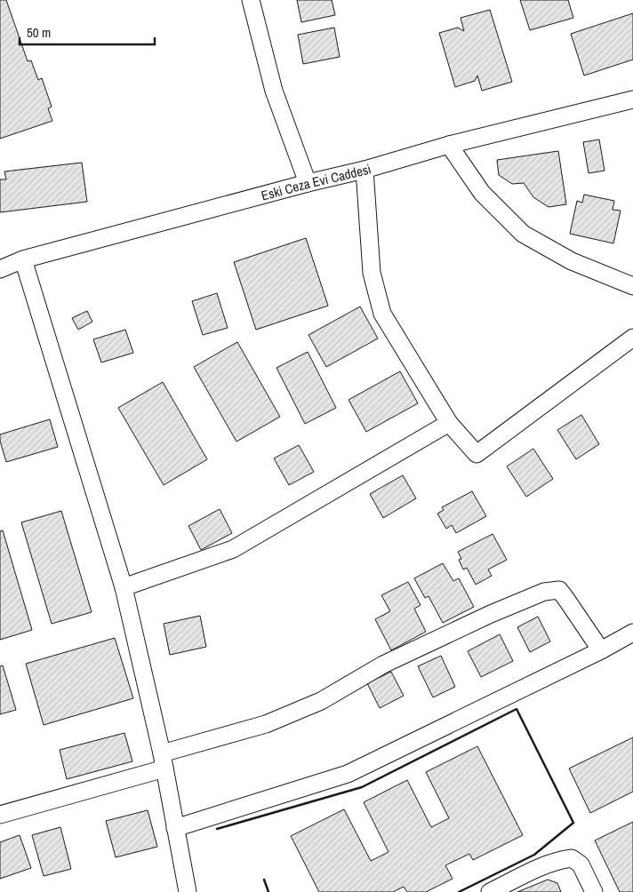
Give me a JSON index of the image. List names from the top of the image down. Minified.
{"streets":{"street":["Eski Ceza Evi Caddesi"]},"scale_bar":"50 m"}
